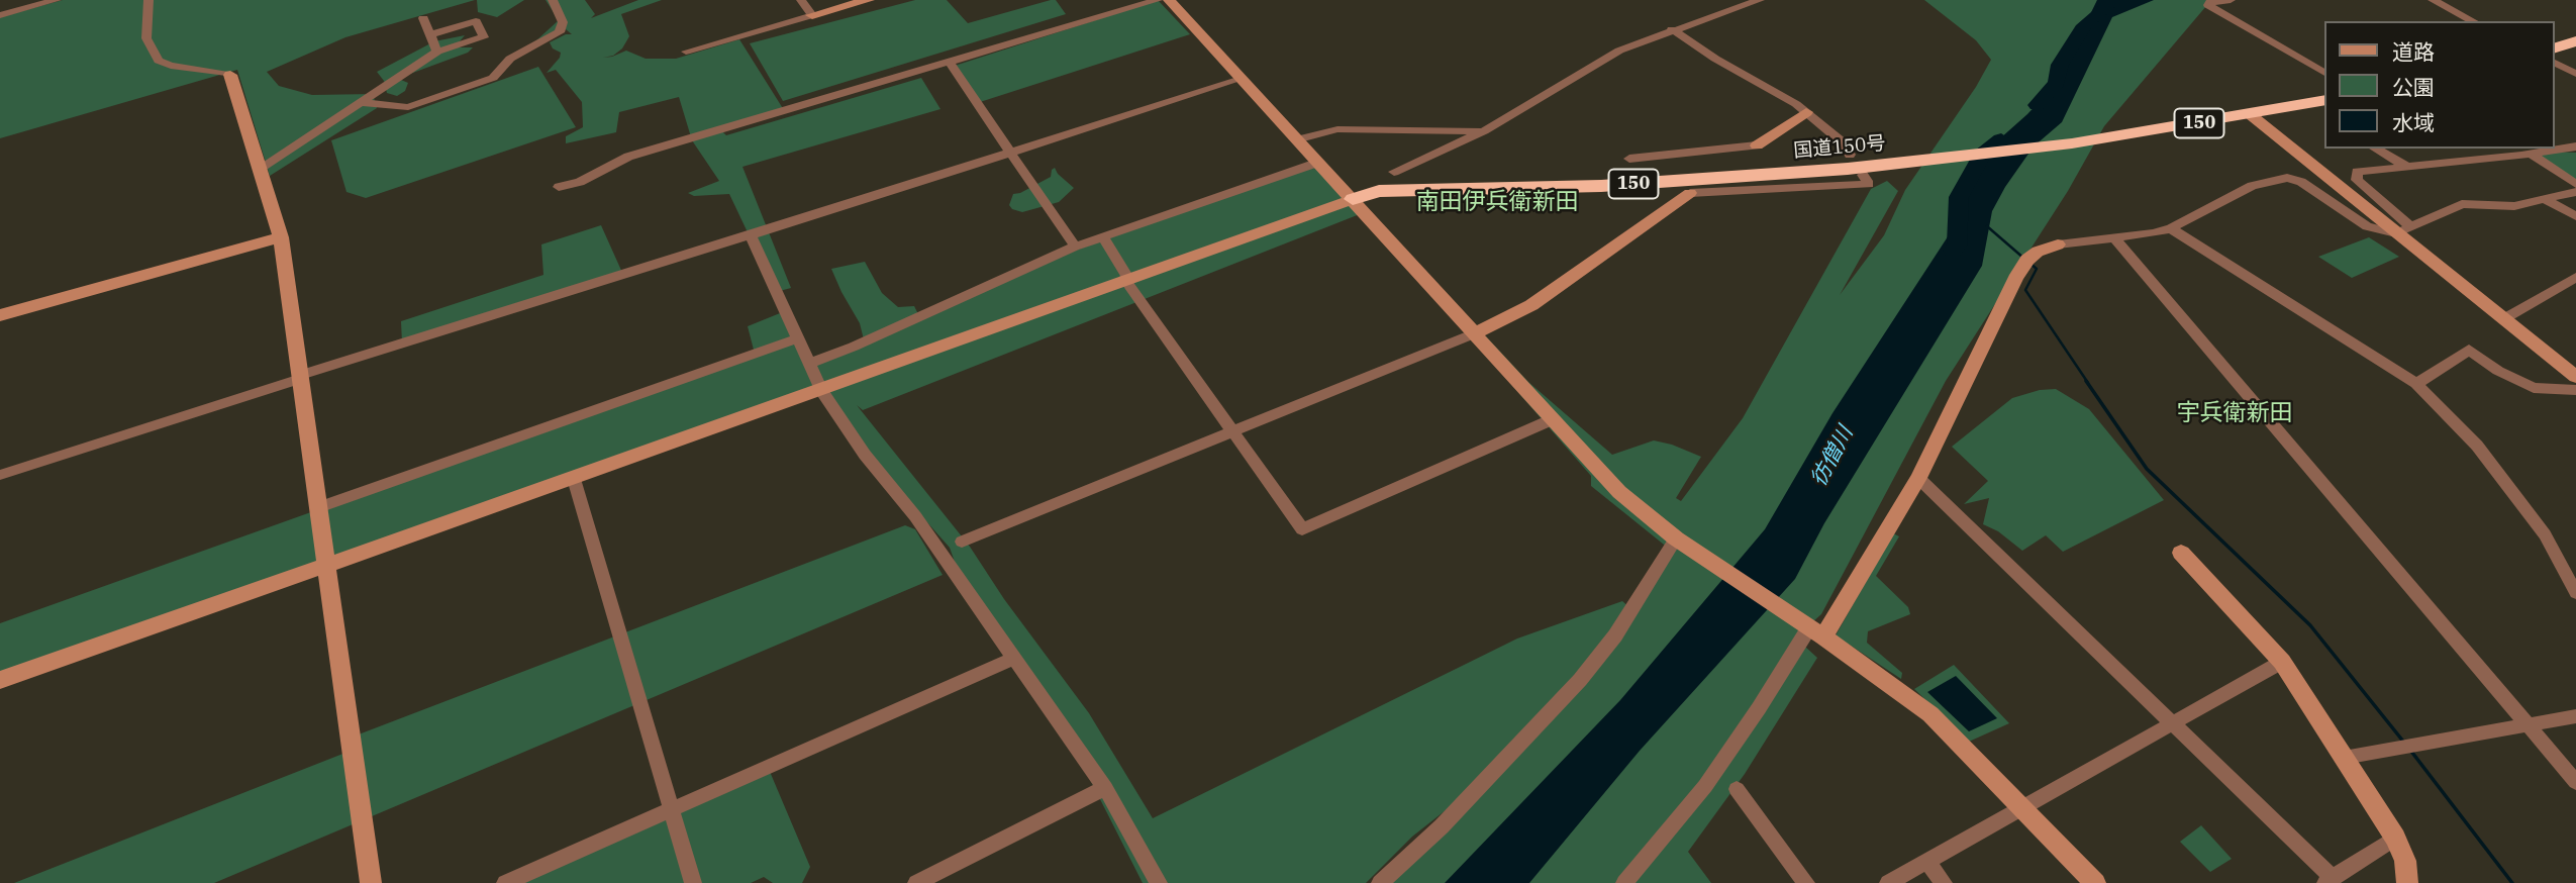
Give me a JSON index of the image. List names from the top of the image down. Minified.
{"streets":{"highway":["150","国道150号"]},"districts":["南田伊兵衛新田","宇兵衛新田"],"water":["彷僧川"],"legend":["道路","公園","水域"]}
